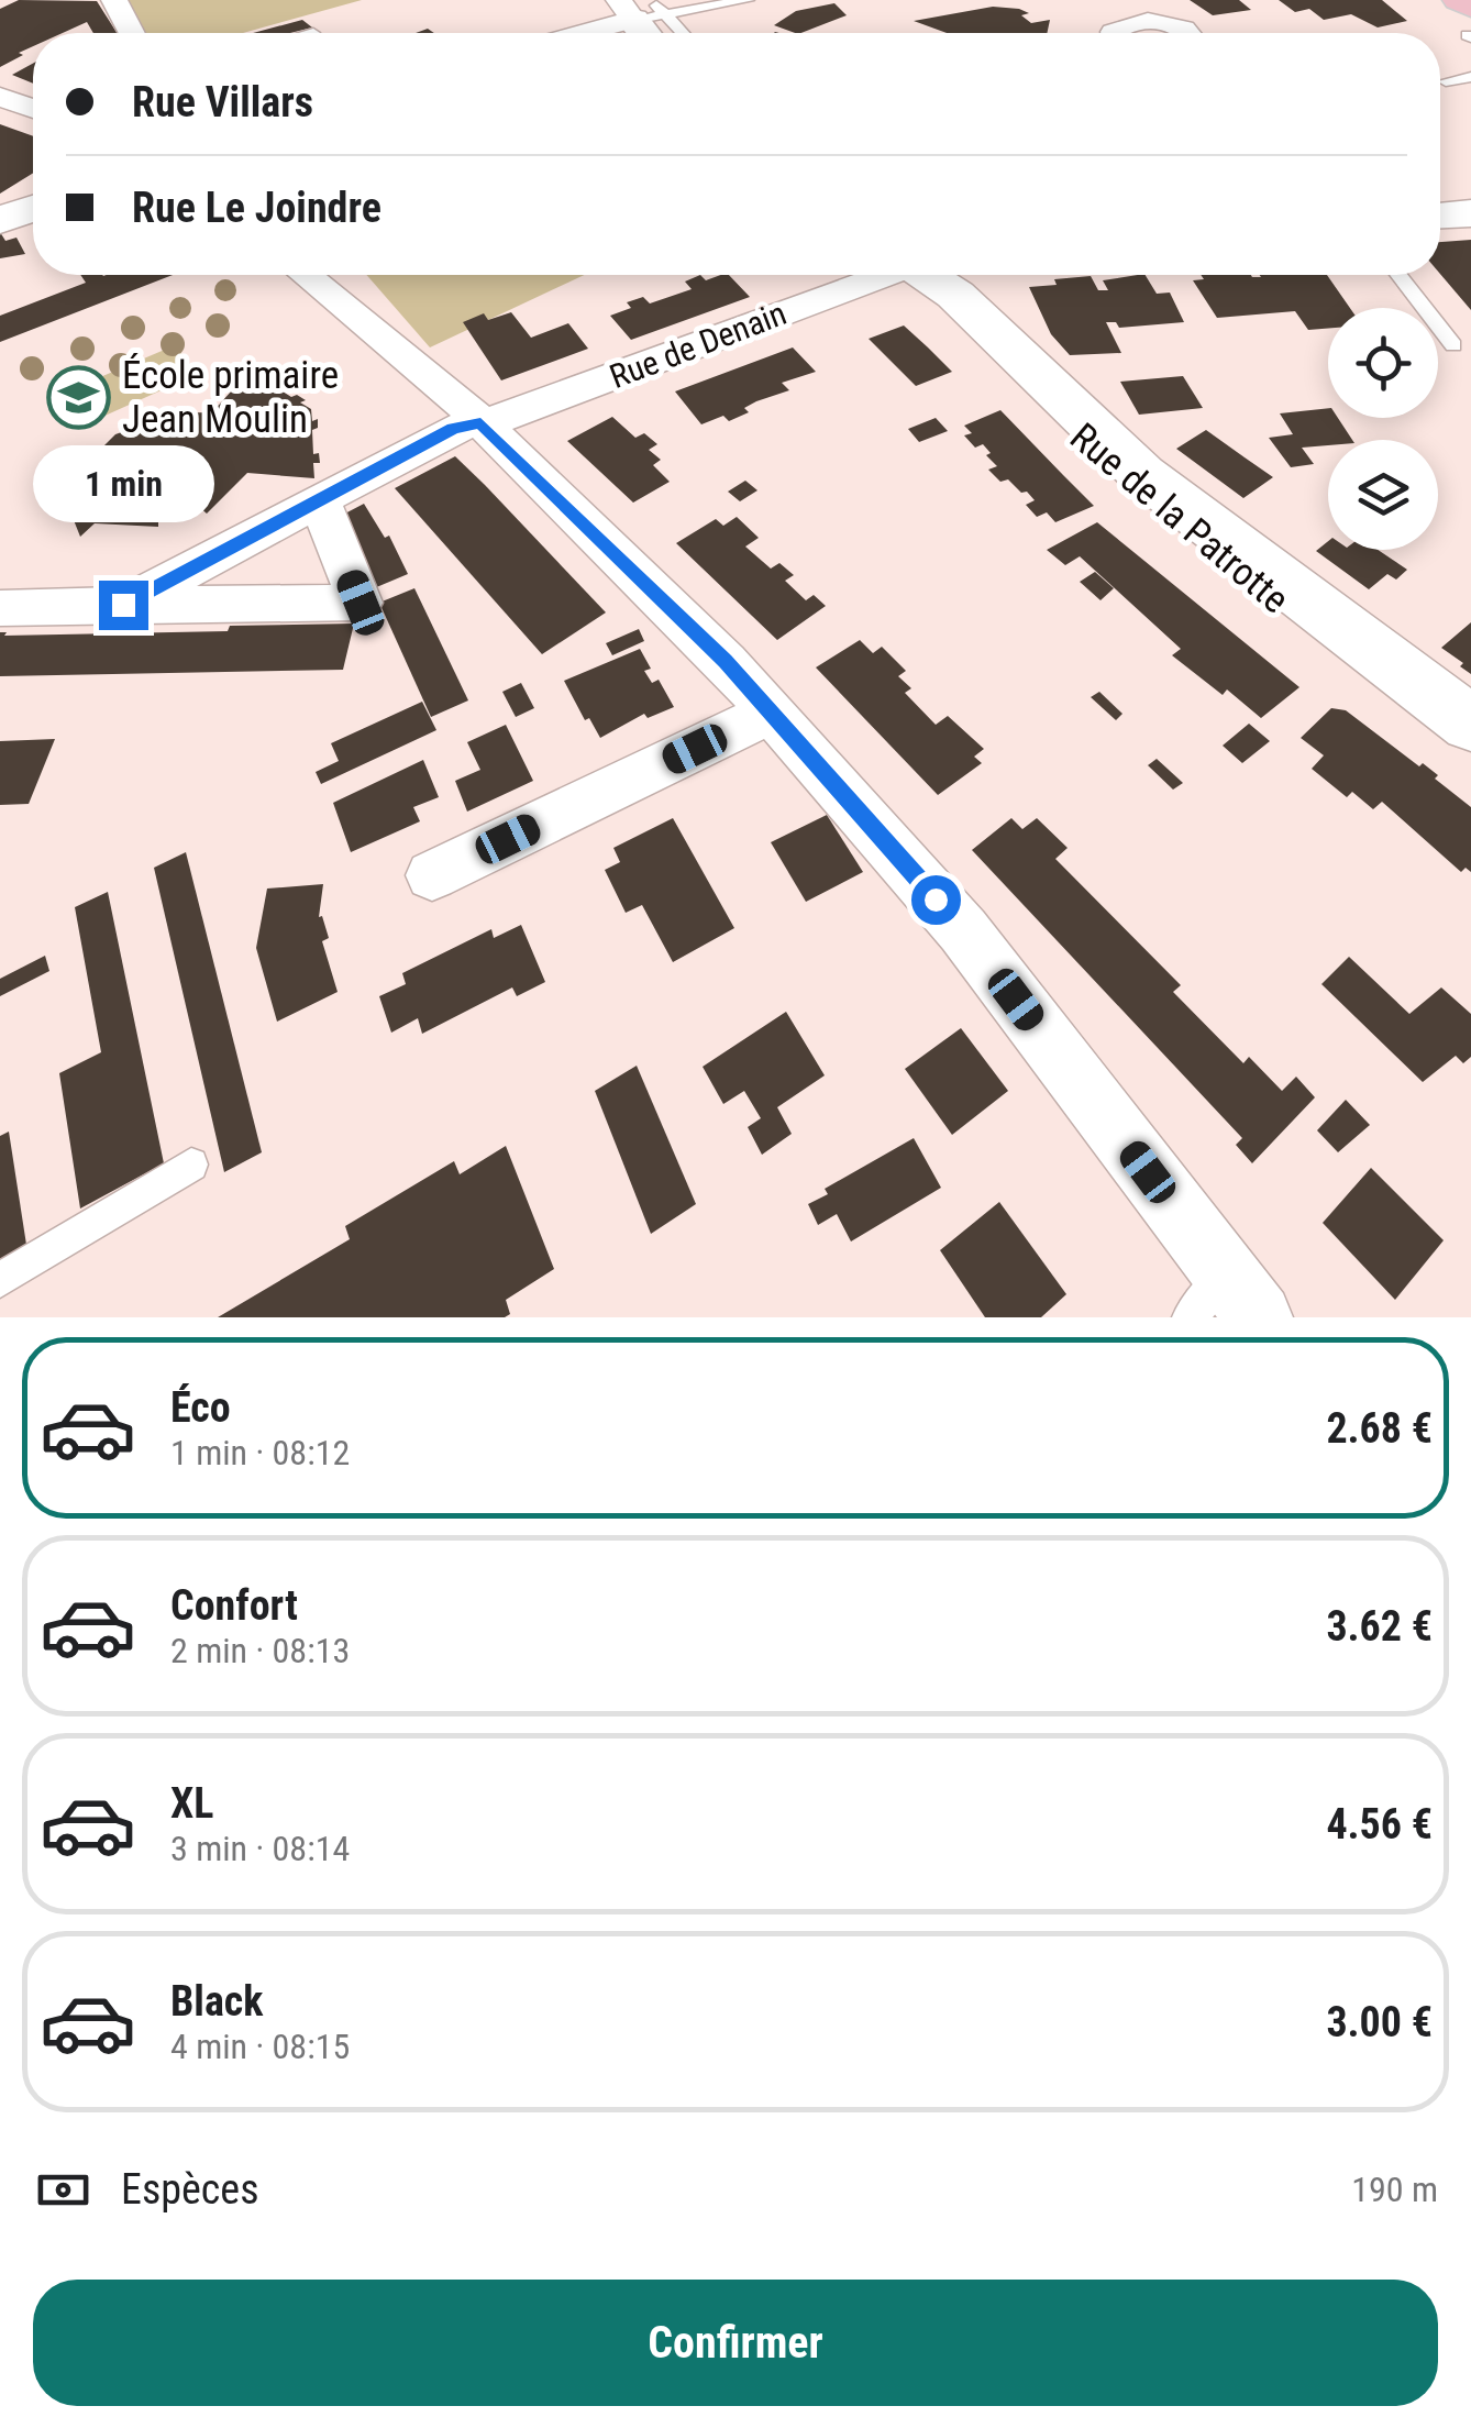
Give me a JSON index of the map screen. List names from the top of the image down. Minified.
{"streets":{"street":["Rue de Denain","Rue de la Patrotte"]},"places":{"school or university":["École primaire Jean Moulin"]},"page":{"banner":["Rue Villars","Rue Le Joindre"],"bubble":"1 min","list":[{"name":"Éco","note":"1 min · 08:12","value":"2.68 €"},{"name":"Confort","note":"2 min · 08:13","value":"3.62 €"},{"name":"XL","note":"3 min · 08:14","value":"4.56 €"},{"name":"Black","note":"4 min · 08:15","value":"3.00 €"}],"pay":["Espèces","190 m"],"buttons":"Confirmer"}}
